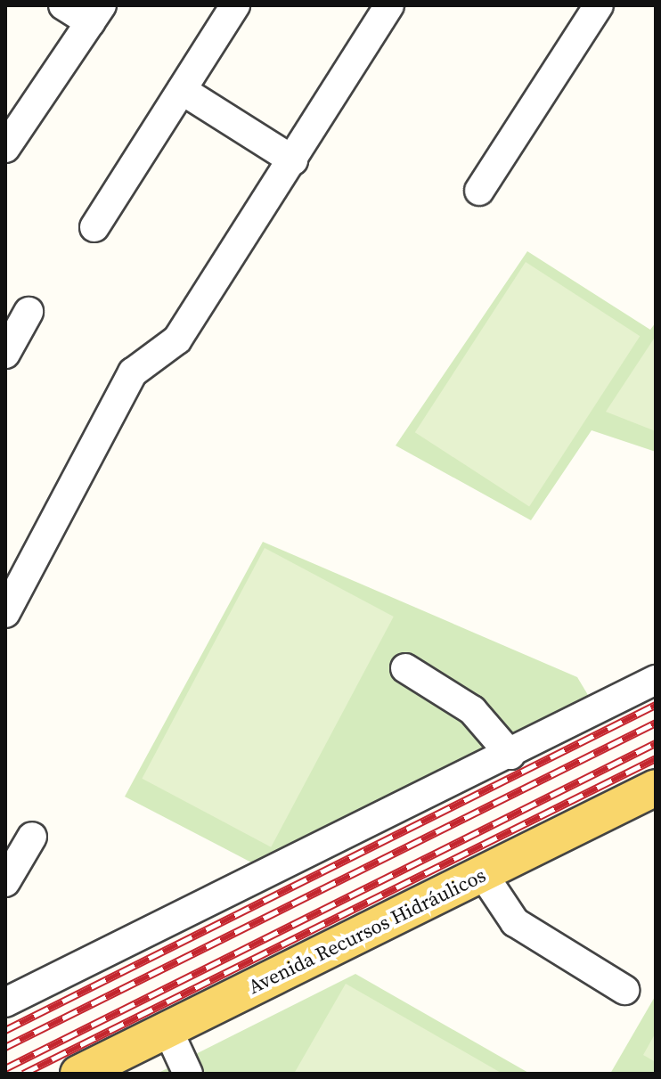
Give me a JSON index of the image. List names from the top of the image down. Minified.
{"streets":{"main road":["Avenida Recursos Hidráulicos"]}}
